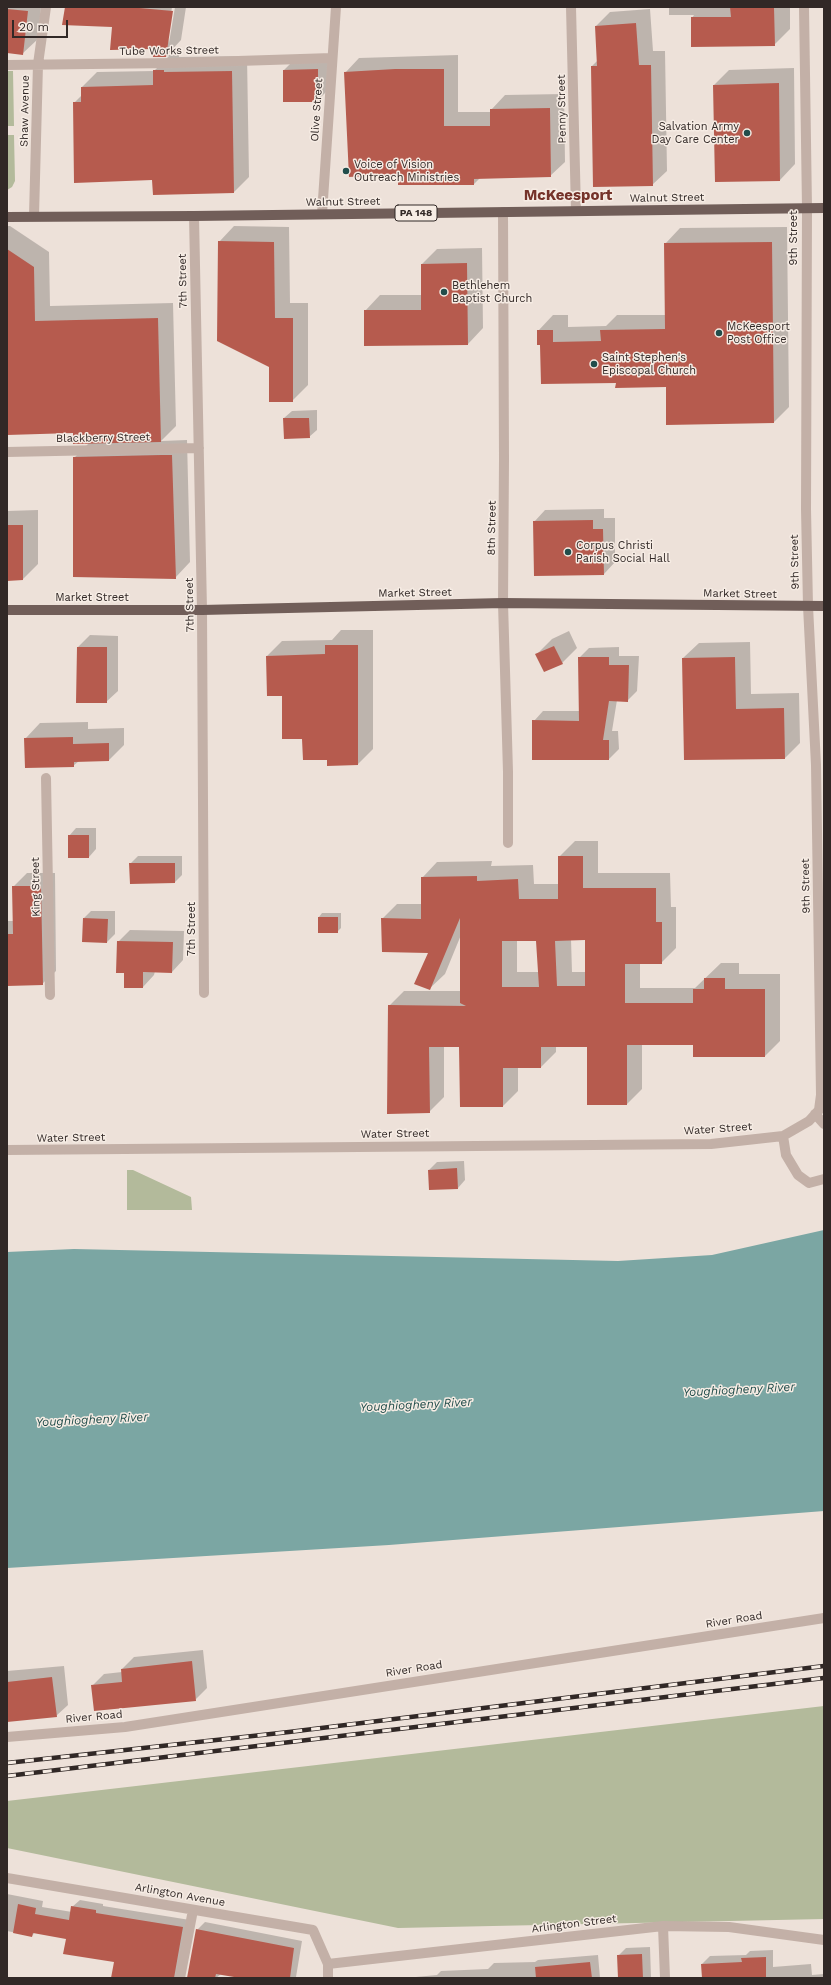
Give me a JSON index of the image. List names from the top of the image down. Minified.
{"streets":{"main road":["Walnut Street","PA 148","Market Street"],"street":["Tube Works Street","Penny Street","Olive Street","Shaw Avenue","9th Street","7th Street","Blackberry Street","8th Street","King Street","Water Street","River Road","Arlington Avenue","Arlington Street"]},"crossings":[["Tube Works Street","Olive Street"],["Tube Works Street","Shaw Avenue"],["Penny Street","Walnut Street"],["Olive Street","Walnut Street"],["Shaw Avenue","Walnut Street"],["Walnut Street","9th Street"],["Walnut Street","7th Street"],["Walnut Street","8th Street"],["9th Street","Market Street"],["7th Street","Blackberry Street"],["7th Street","Market Street"],["8th Street","Market Street"],["Arlington Avenue","Arlington Street"]],"districts":["McKeesport"],"water":["Youghiogheny River"],"places":["Salvation Army Day Care Center","Voice of Vision Outreach Ministries","Bethlehem Baptist Church","McKeesport Post Office","Saint Stephen's Episcopal Church","Corpus Christi Parish Social Hall"],"scale_bar":"20 m"}
